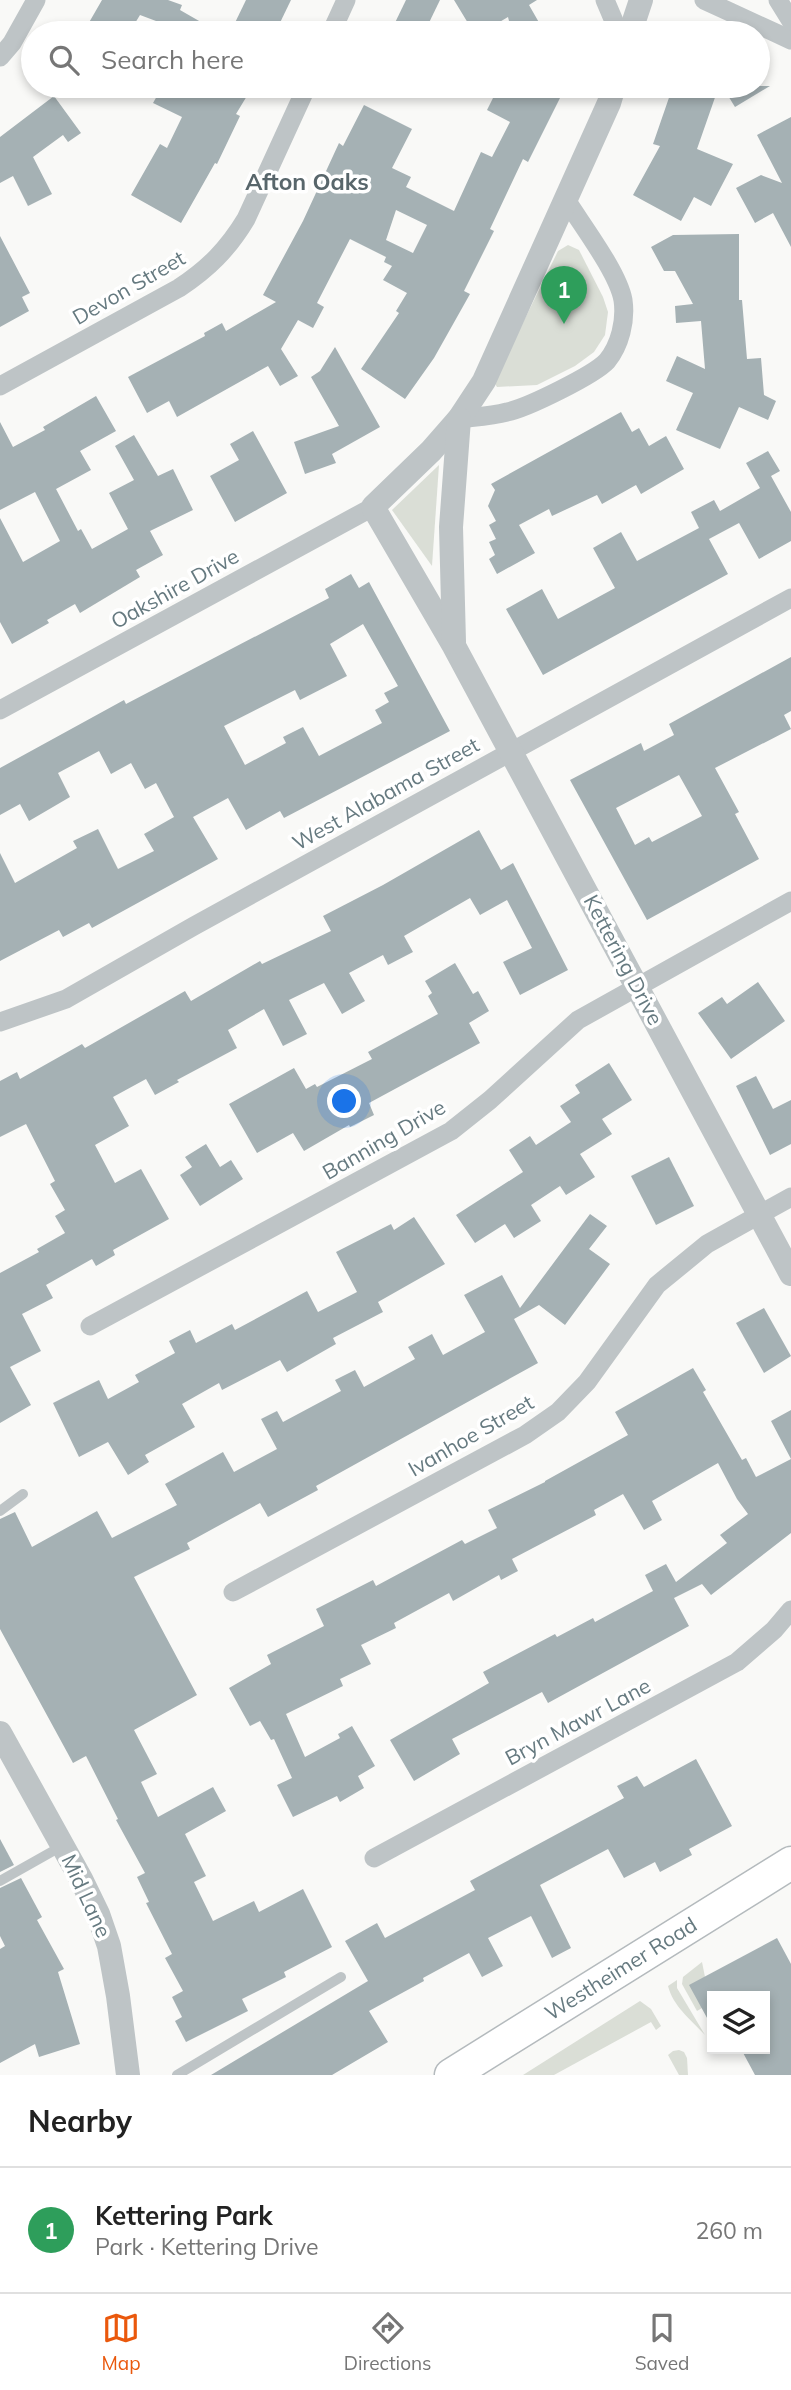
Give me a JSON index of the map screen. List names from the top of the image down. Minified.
{"streets":{"main road":["Westheimer Road"],"street":["Devon Street","Oakshire Drive","West Alabama Street","Kettering Drive","Banning Drive","Ivanhoe Street","Bryn Mawr Lane","Mid Lane"]},"crossings":[["Oakshire Drive","Kettering Drive"],["West Alabama Street","Kettering Drive"],["Kettering Drive","Banning Drive"],["Kettering Drive","Ivanhoe Street"]],"districts":["Afton Oaks"],"page":{"search":"Search here","pins":"1","heading":"Nearby","list":[{"mark":"1","name":"Kettering Park","note":"Park · Kettering Drive","value":"260 m"}],"nav":["Map","Directions","Saved"]}}
